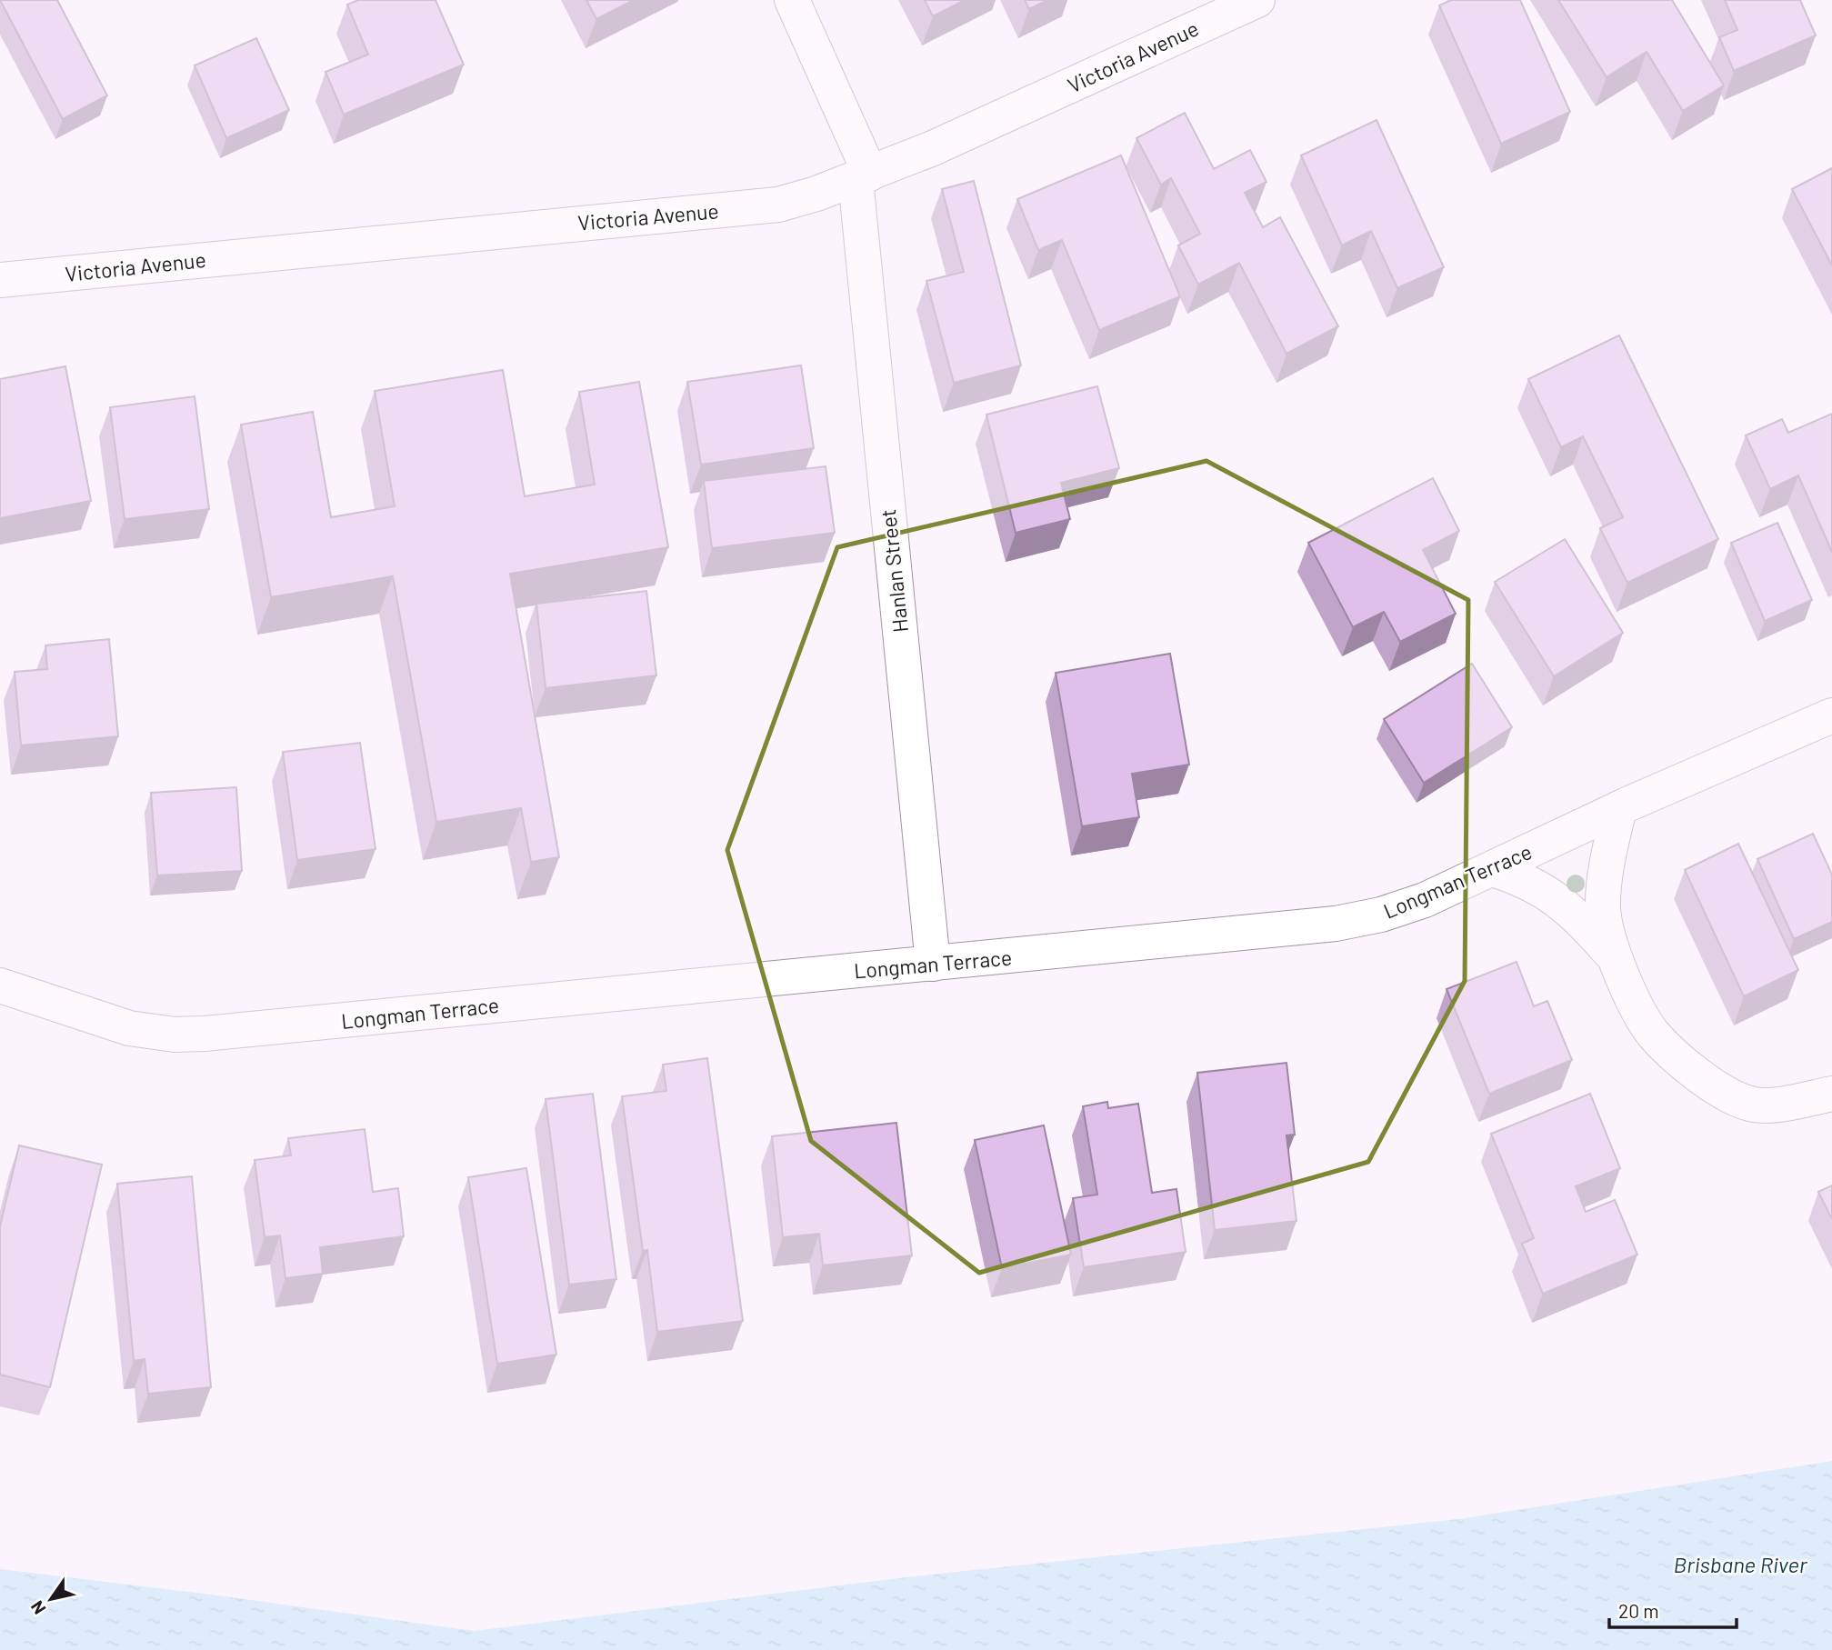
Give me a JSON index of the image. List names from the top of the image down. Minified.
{"streets":{"street":["Victoria Avenue","Hanlan Street","Longman Terrace"]},"crossings":[["Victoria Avenue","Hanlan Street"],["Hanlan Street","Longman Terrace"]],"water":["Brisbane River"],"scale_bar":"20 m","north":"bottom left"}
